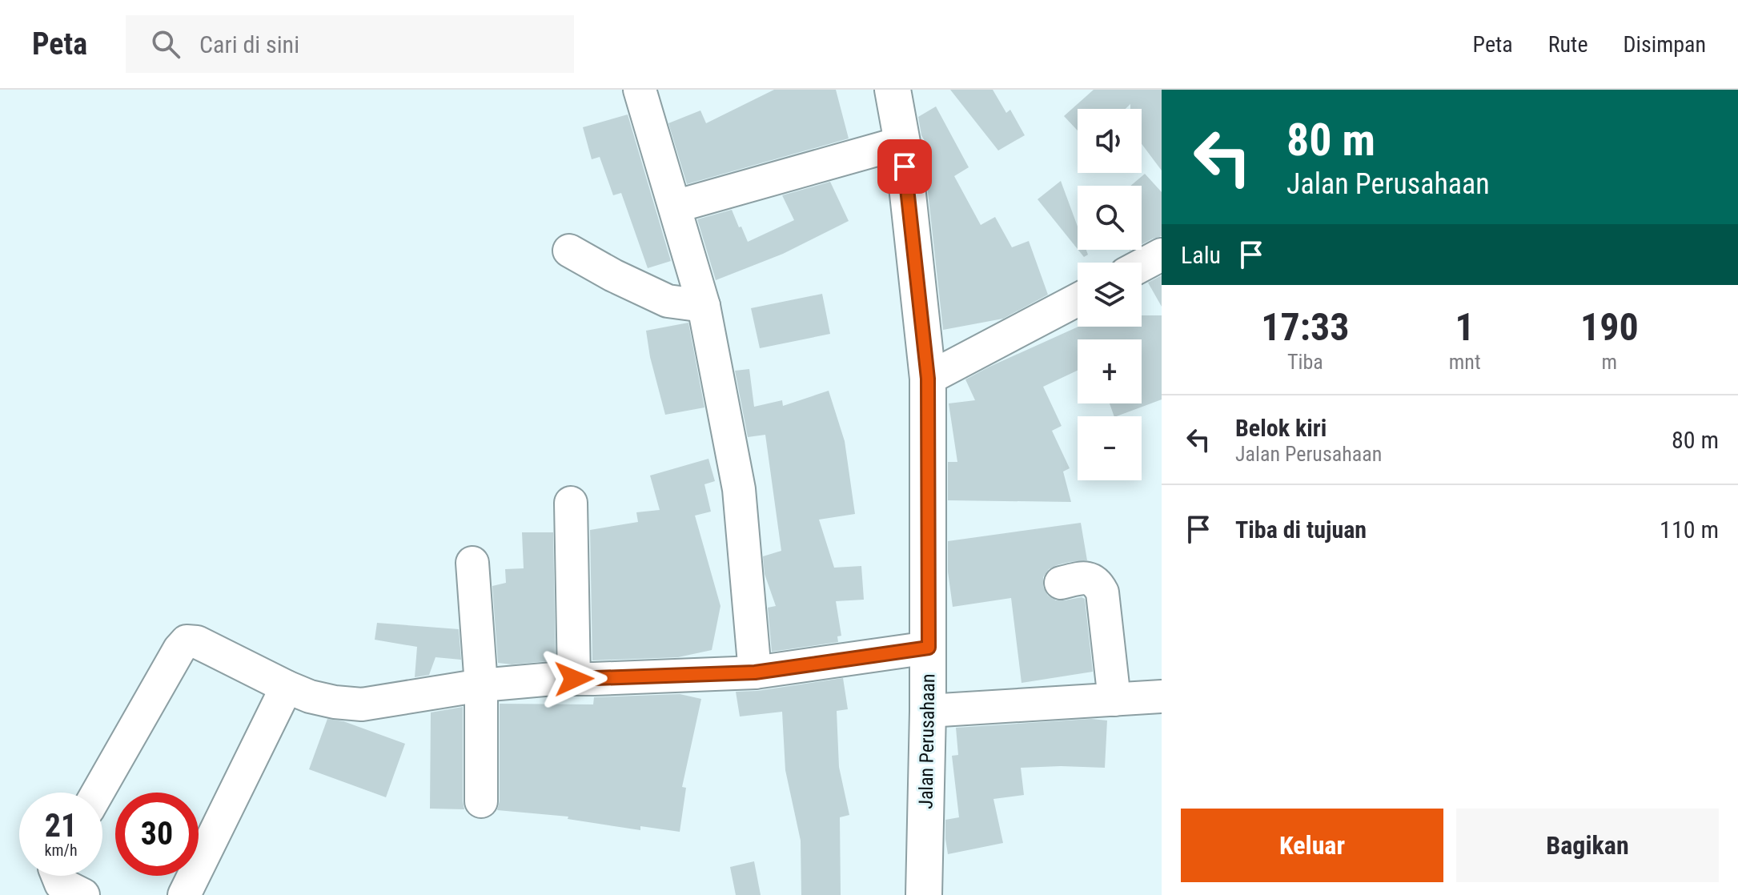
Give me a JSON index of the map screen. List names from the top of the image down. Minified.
{"streets":{"main road":["Jalan Perusahaan"]},"page":{"header":"Peta","search":"Cari di sini","nav":["Peta","Rute","Disimpan"],"turn":["80 m","Jalan Perusahaan"],"map_buttons":["+","−"],"then":"Lalu","eta":["17:33","Tiba","1","mnt","190","m"],"list":[{"name":"Belok kiri","note":"Jalan Perusahaan","value":"80 m"},{"name":"Tiba di tujuan","value":"110 m"}],"speed":"21 km/h","limit":"30","buttons":["Keluar","Bagikan"]}}
